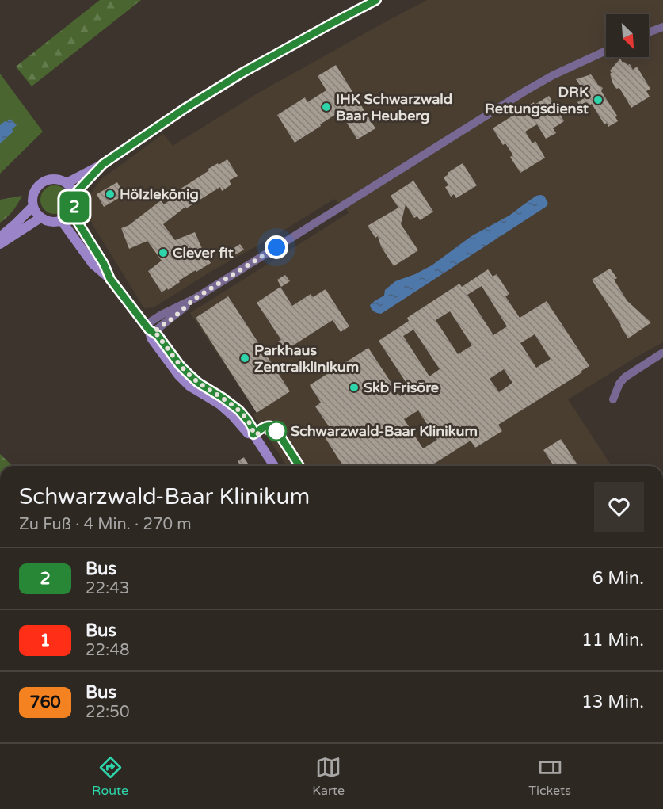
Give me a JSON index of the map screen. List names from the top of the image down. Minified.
{"places":["DRK Rettungsdienst","IHK Schwarzwald Baar Heuberg","Hölzlekönig","Clever fit","Parkhaus Zentralklinikum","Skb Frisöre","Schwarzwald-Baar Klinikum"],"lines":["bus line 2"],"north":"bottom right","page":{"on_map":"2","heading":["Schwarzwald-Baar Klinikum","Zu Fuß · 4 Min. · 270 m"],"list":[{"mark":"2","name":"Bus","note":"22:43","value":"6 Min."},{"mark":"1","name":"Bus","note":"22:48","value":"11 Min."},{"mark":"760","name":"Bus","note":"22:50","value":"13 Min."}],"tabs":["Route","Karte","Tickets"]}}
